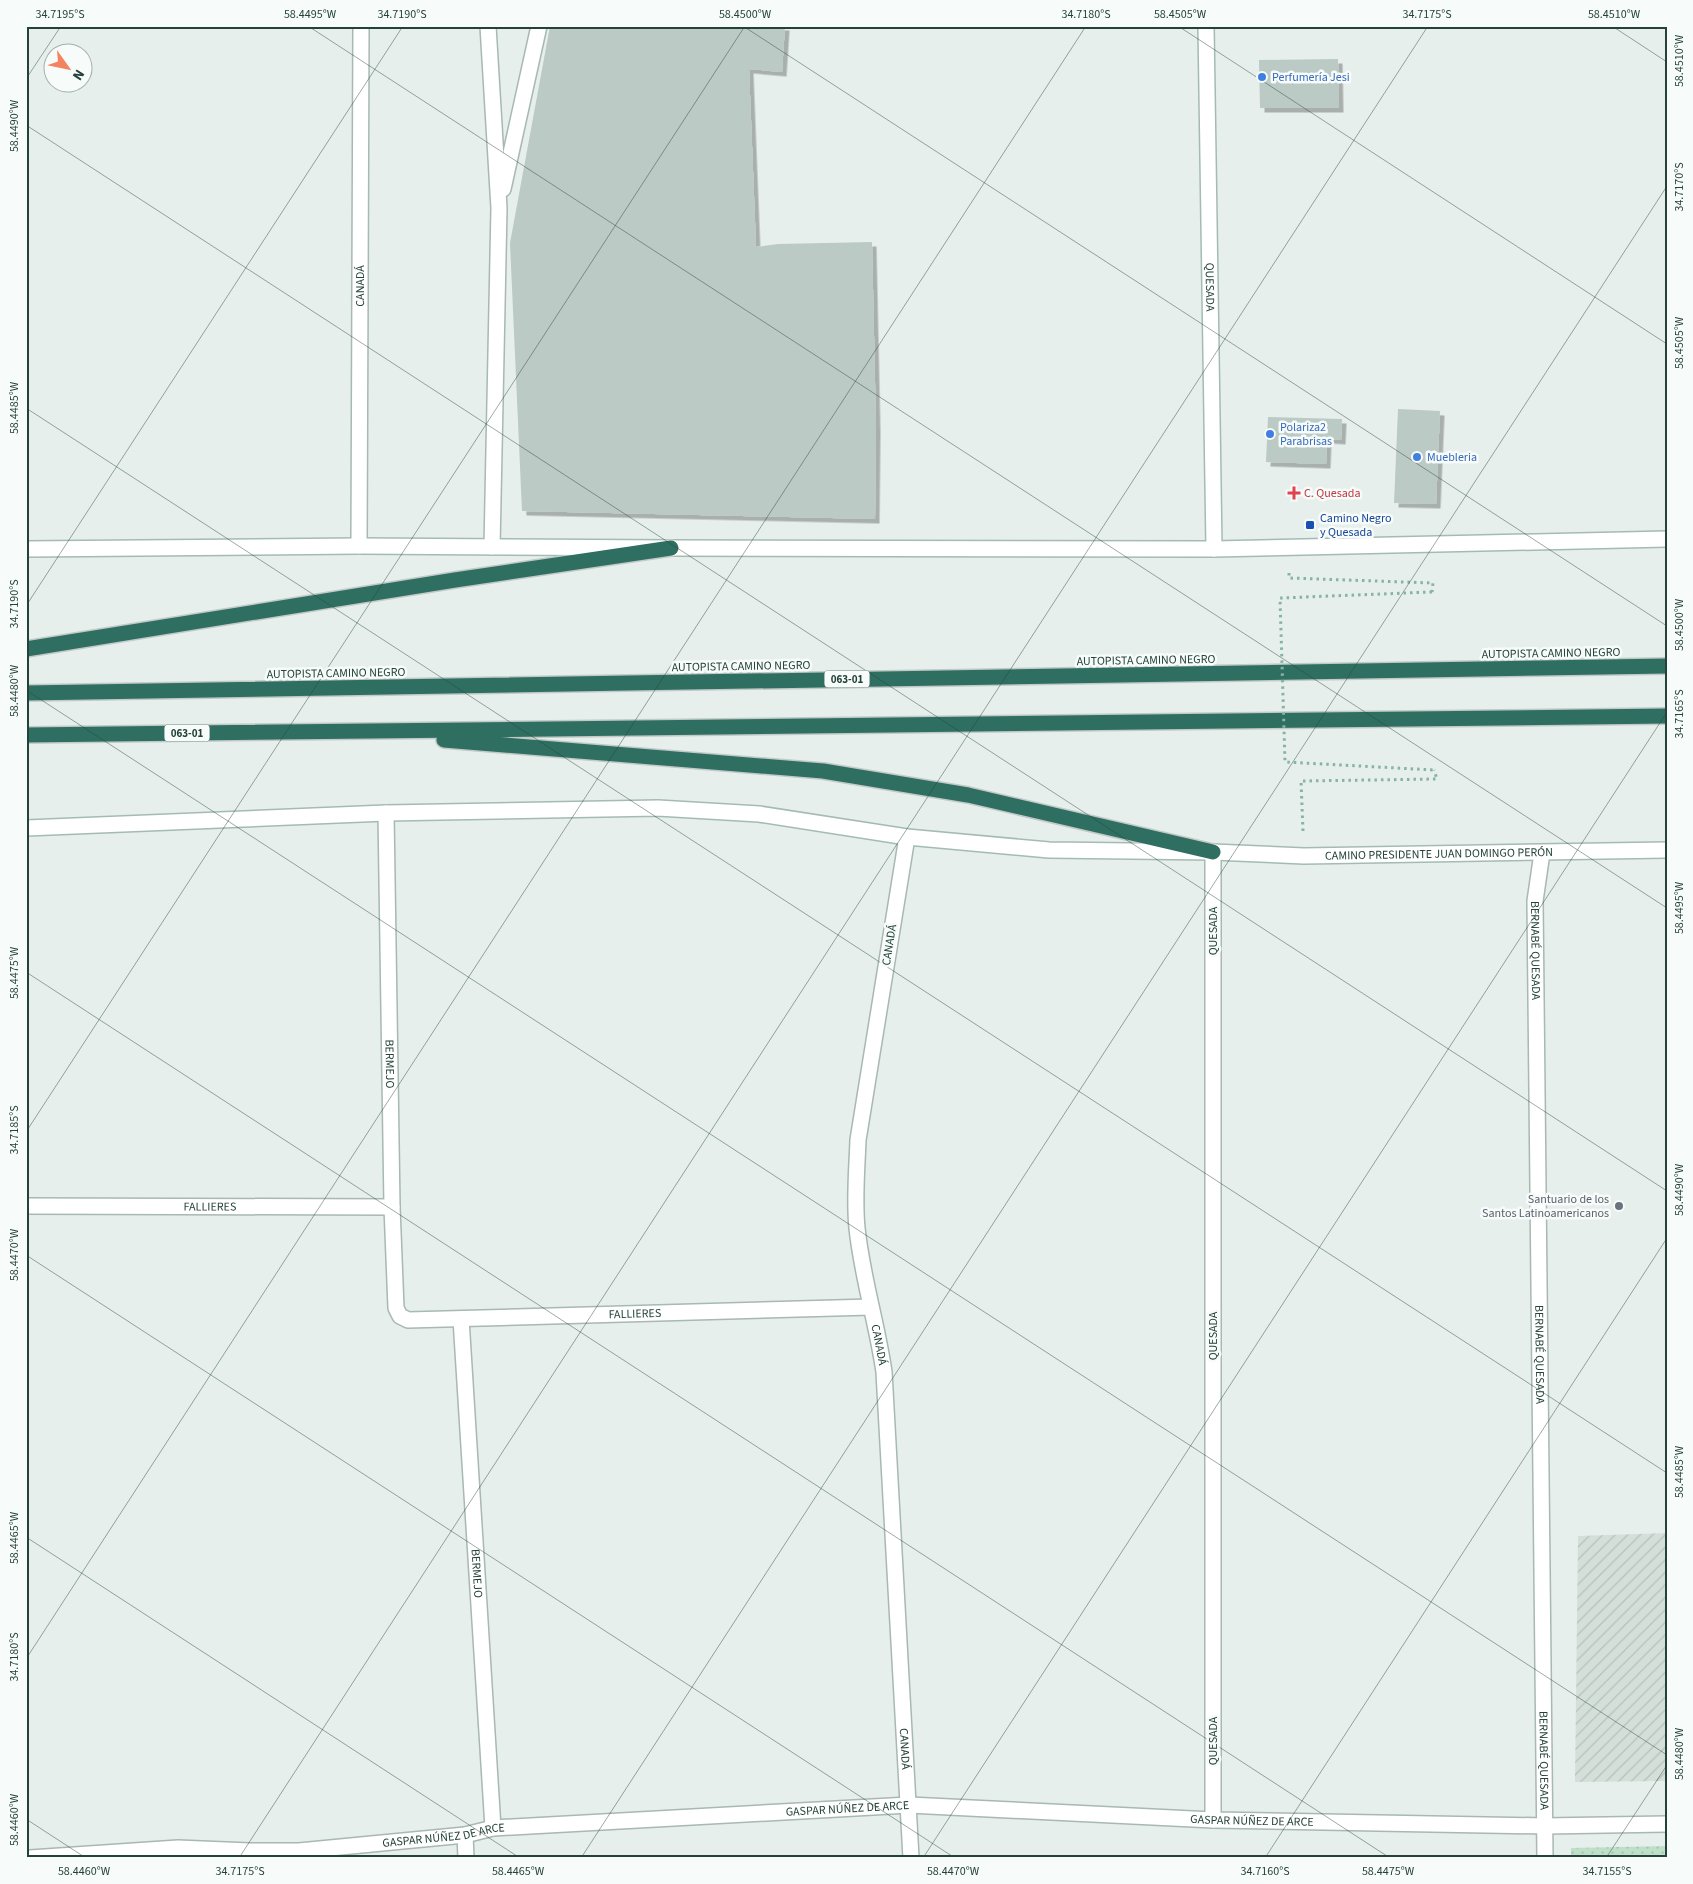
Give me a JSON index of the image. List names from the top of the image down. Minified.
{"streets":{"highway":["AUTOPISTA CAMINO NEGRO","063-01"],"street":["CANADÁ","QUESADA","CAMINO PRESIDENTE JUAN DOMINGO PERÓN","BERNABÉ QUESADA","BERMEJO","FALLIERES","GASPAR NÚÑEZ DE ARCE"]},"crossings":[["CANADÁ","CAMINO PRESIDENTE JUAN DOMINGO PERÓN"],["CANADÁ","FALLIERES"],["CANADÁ","GASPAR NÚÑEZ DE ARCE"],["QUESADA","CAMINO PRESIDENTE JUAN DOMINGO PERÓN"],["QUESADA","GASPAR NÚÑEZ DE ARCE"],["CAMINO PRESIDENTE JUAN DOMINGO PERÓN","BERNABÉ QUESADA"],["CAMINO PRESIDENTE JUAN DOMINGO PERÓN","BERMEJO"],["BERNABÉ QUESADA","GASPAR NÚÑEZ DE ARCE"],["BERMEJO","FALLIERES"],["BERMEJO","GASPAR NÚÑEZ DE ARCE"]],"places":{"other":["Perfumería Jesi","Polariza2 Parabrisas","Muebleria","Santuario de los Santos Latinoamericanos"],"health":["C. Quesada"],"transit":["Camino Negro y Quesada"]},"north":"bottom right","coordinates":["34.7195°S","58.4495°W","34.7190°S","58.4500°W","34.7180°S","58.4505°W","34.7175°S","58.4510°W","58.4490°W","34.7170°S","58.4485°W","58.4480°W","34.7165°S","58.4475°W","34.7185°S","58.4470°W","58.4465°W","58.4460°W","34.7160°S","34.7155°S"]}
